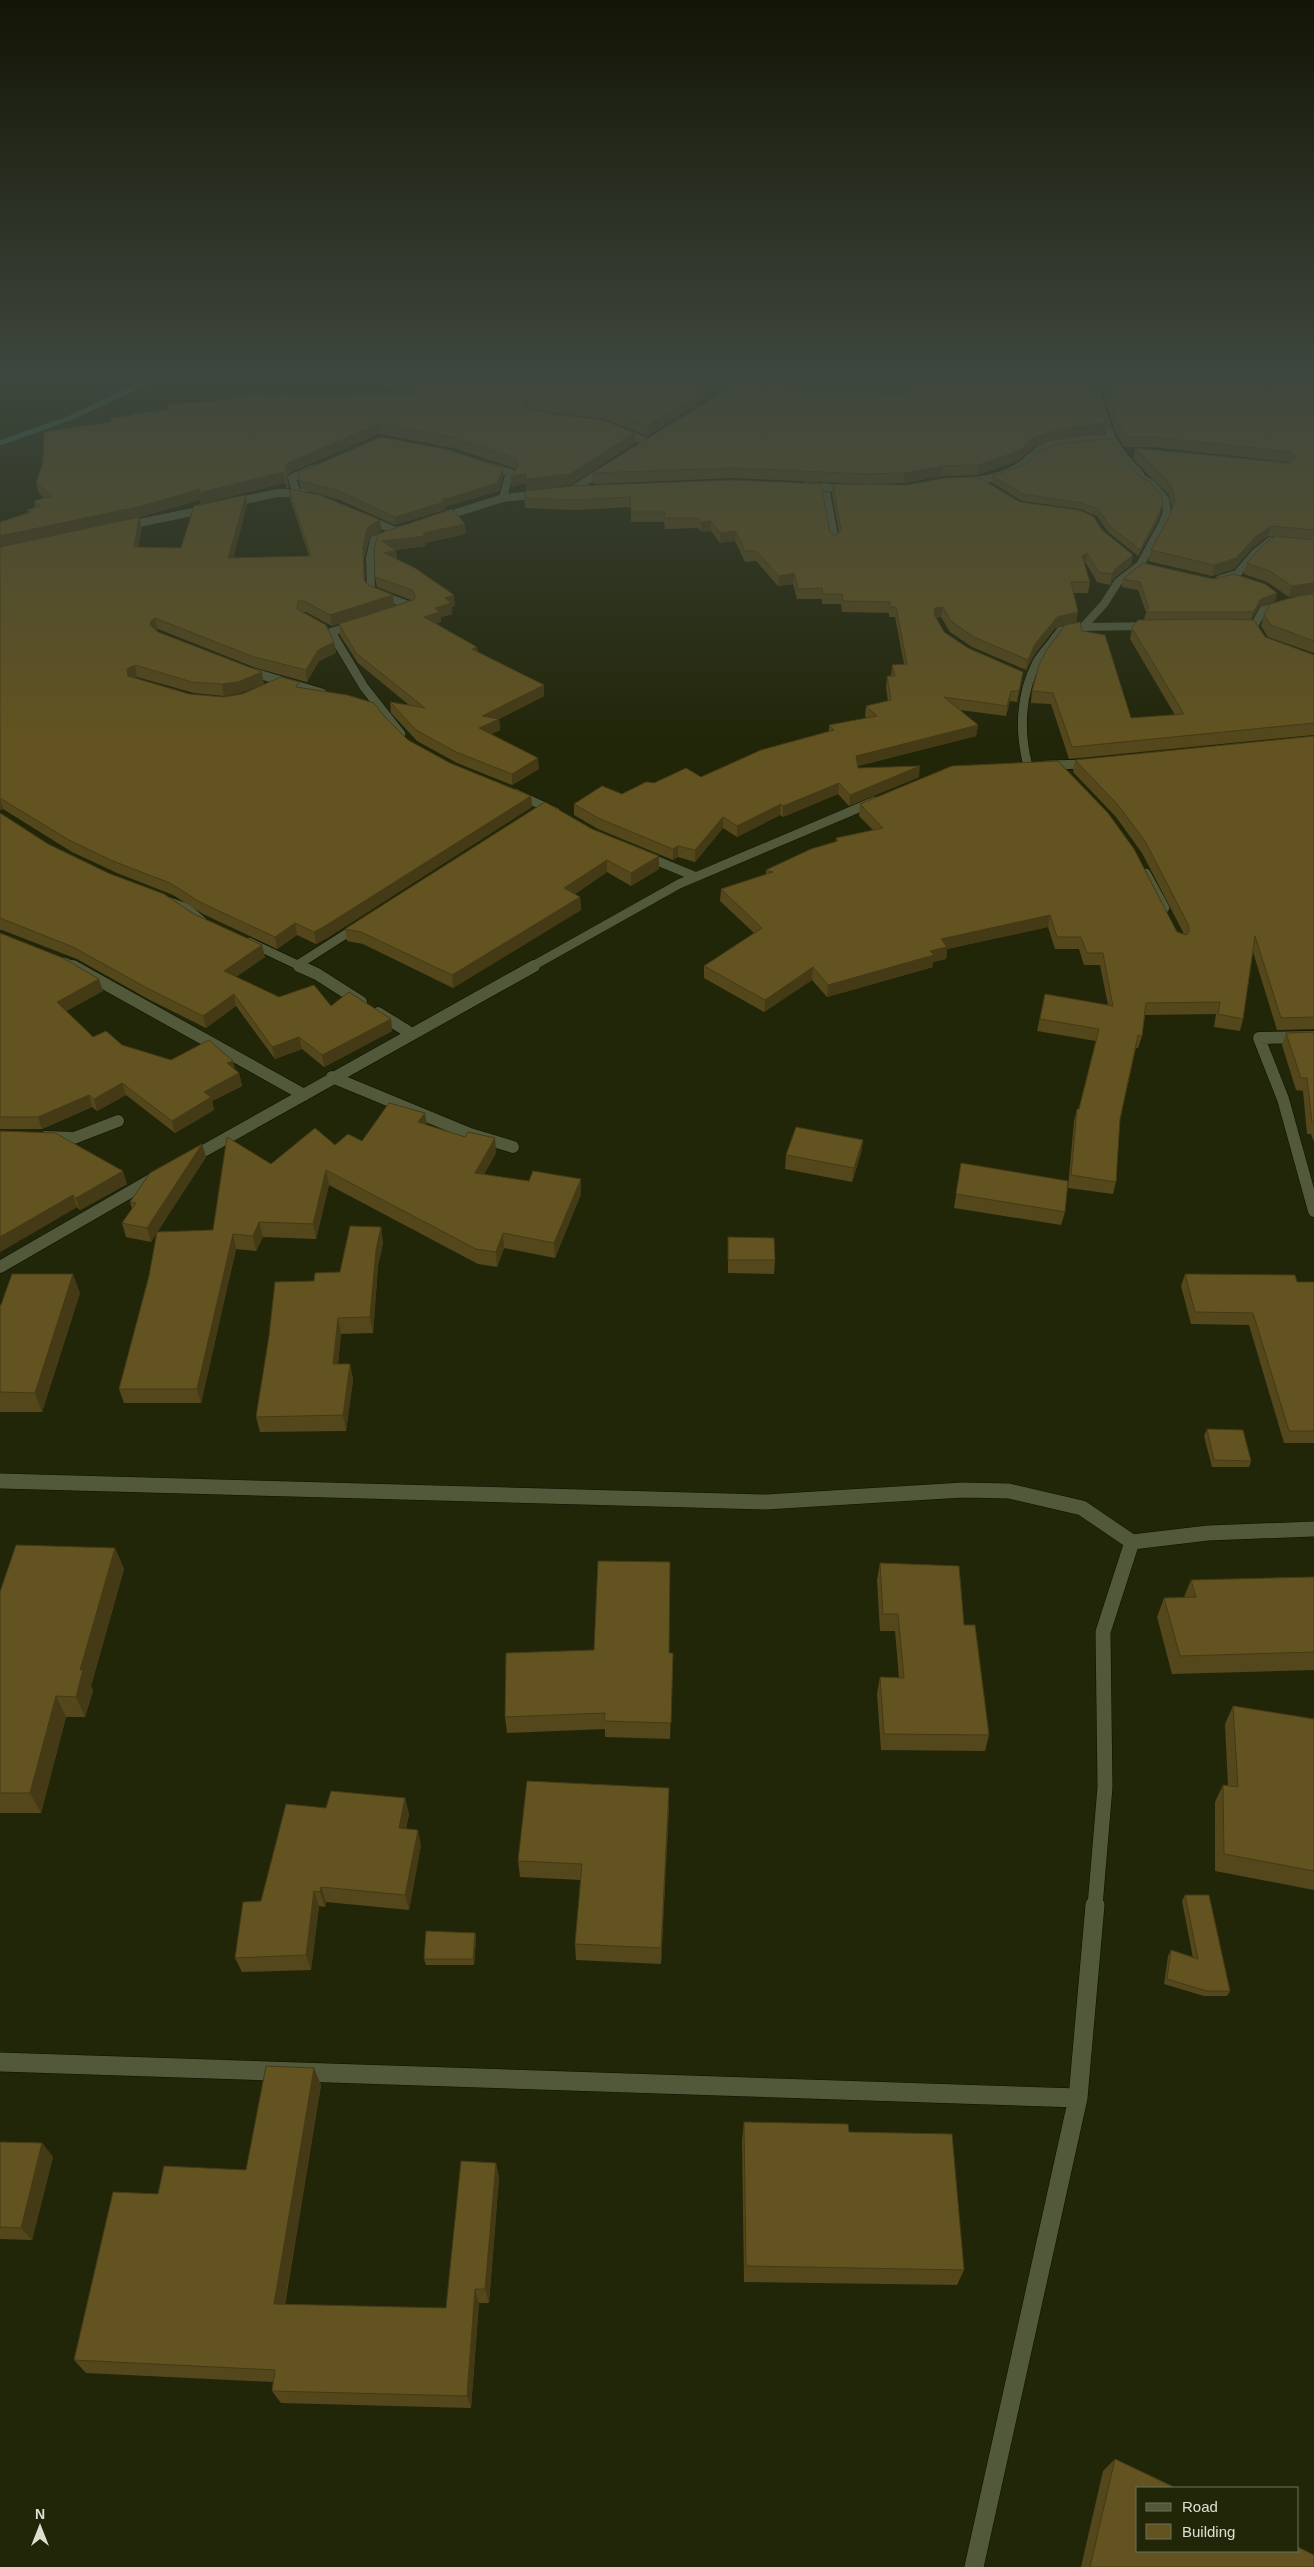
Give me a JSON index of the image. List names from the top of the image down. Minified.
{"legend":["Road","Building"],"north":"top"}
